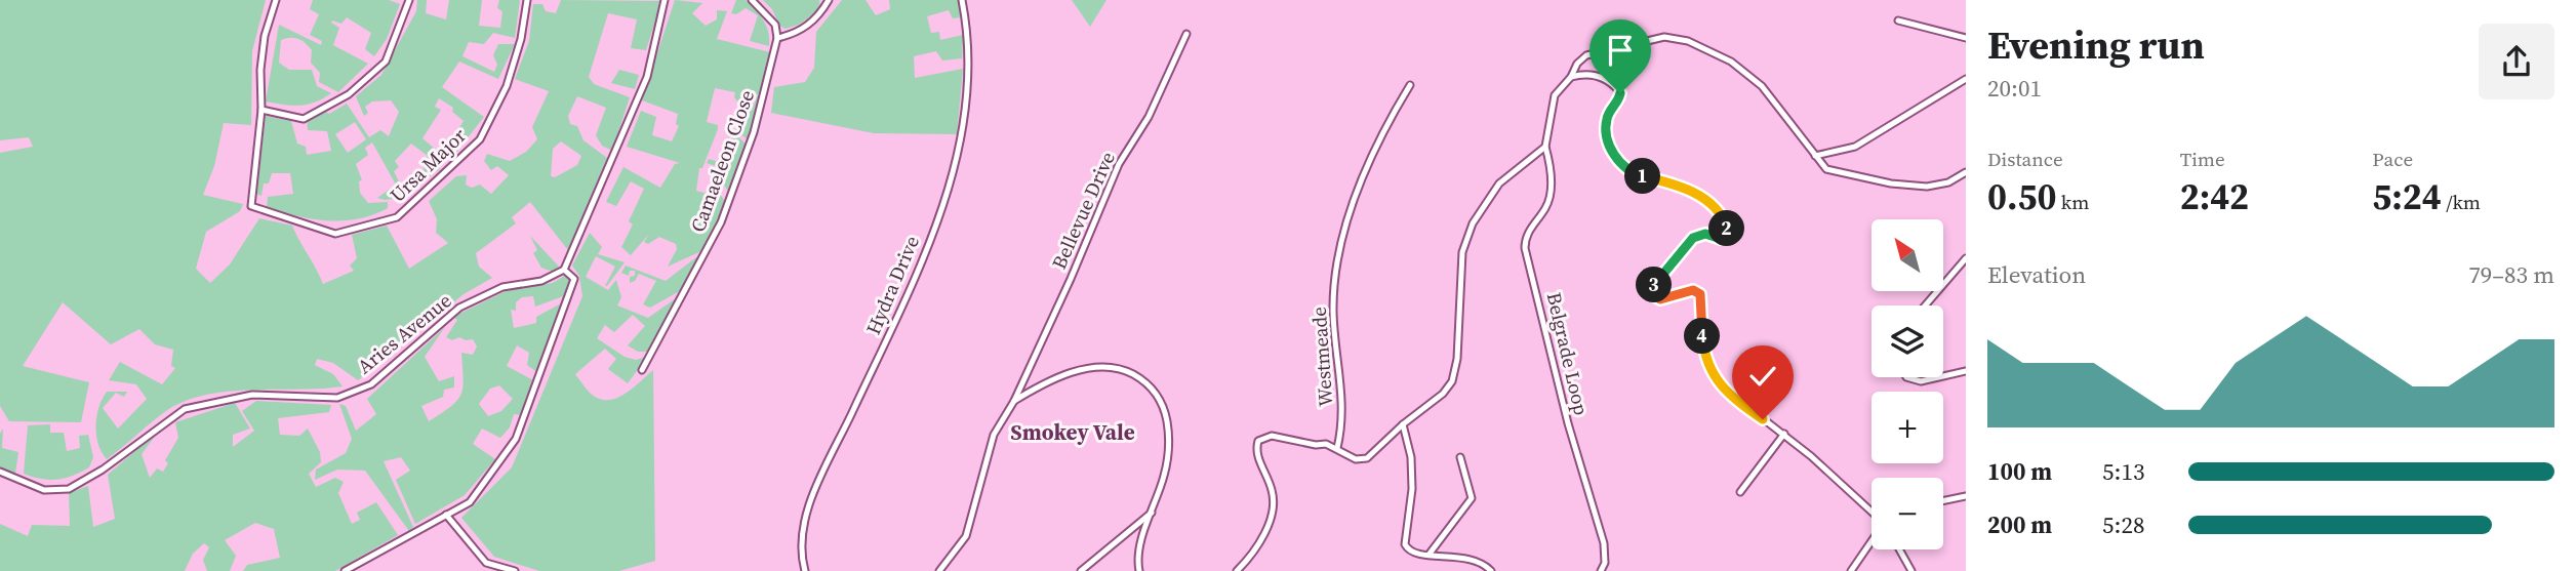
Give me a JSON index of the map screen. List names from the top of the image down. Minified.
{"streets":{"street":["Camaeleon Close","Ursa Major","Bellevue Drive","Hydra Drive","Aries Avenue","Belgrade Loop","Westmeade"]},"districts":["Smokey Vale"],"north":"top left","page":{"heading":["Evening run","20:01"],"stats":[["Distance","0.50 km"],["Time","2:42"],["Pace","5:24 /km"]],"pins":["1","2","3","4"],"map_buttons":["+","−"],"chart":["Elevation","79–83 m"],"list":[{"name":"100 m","note":"5:13"},{"name":"200 m","note":"5:28"}]}}
